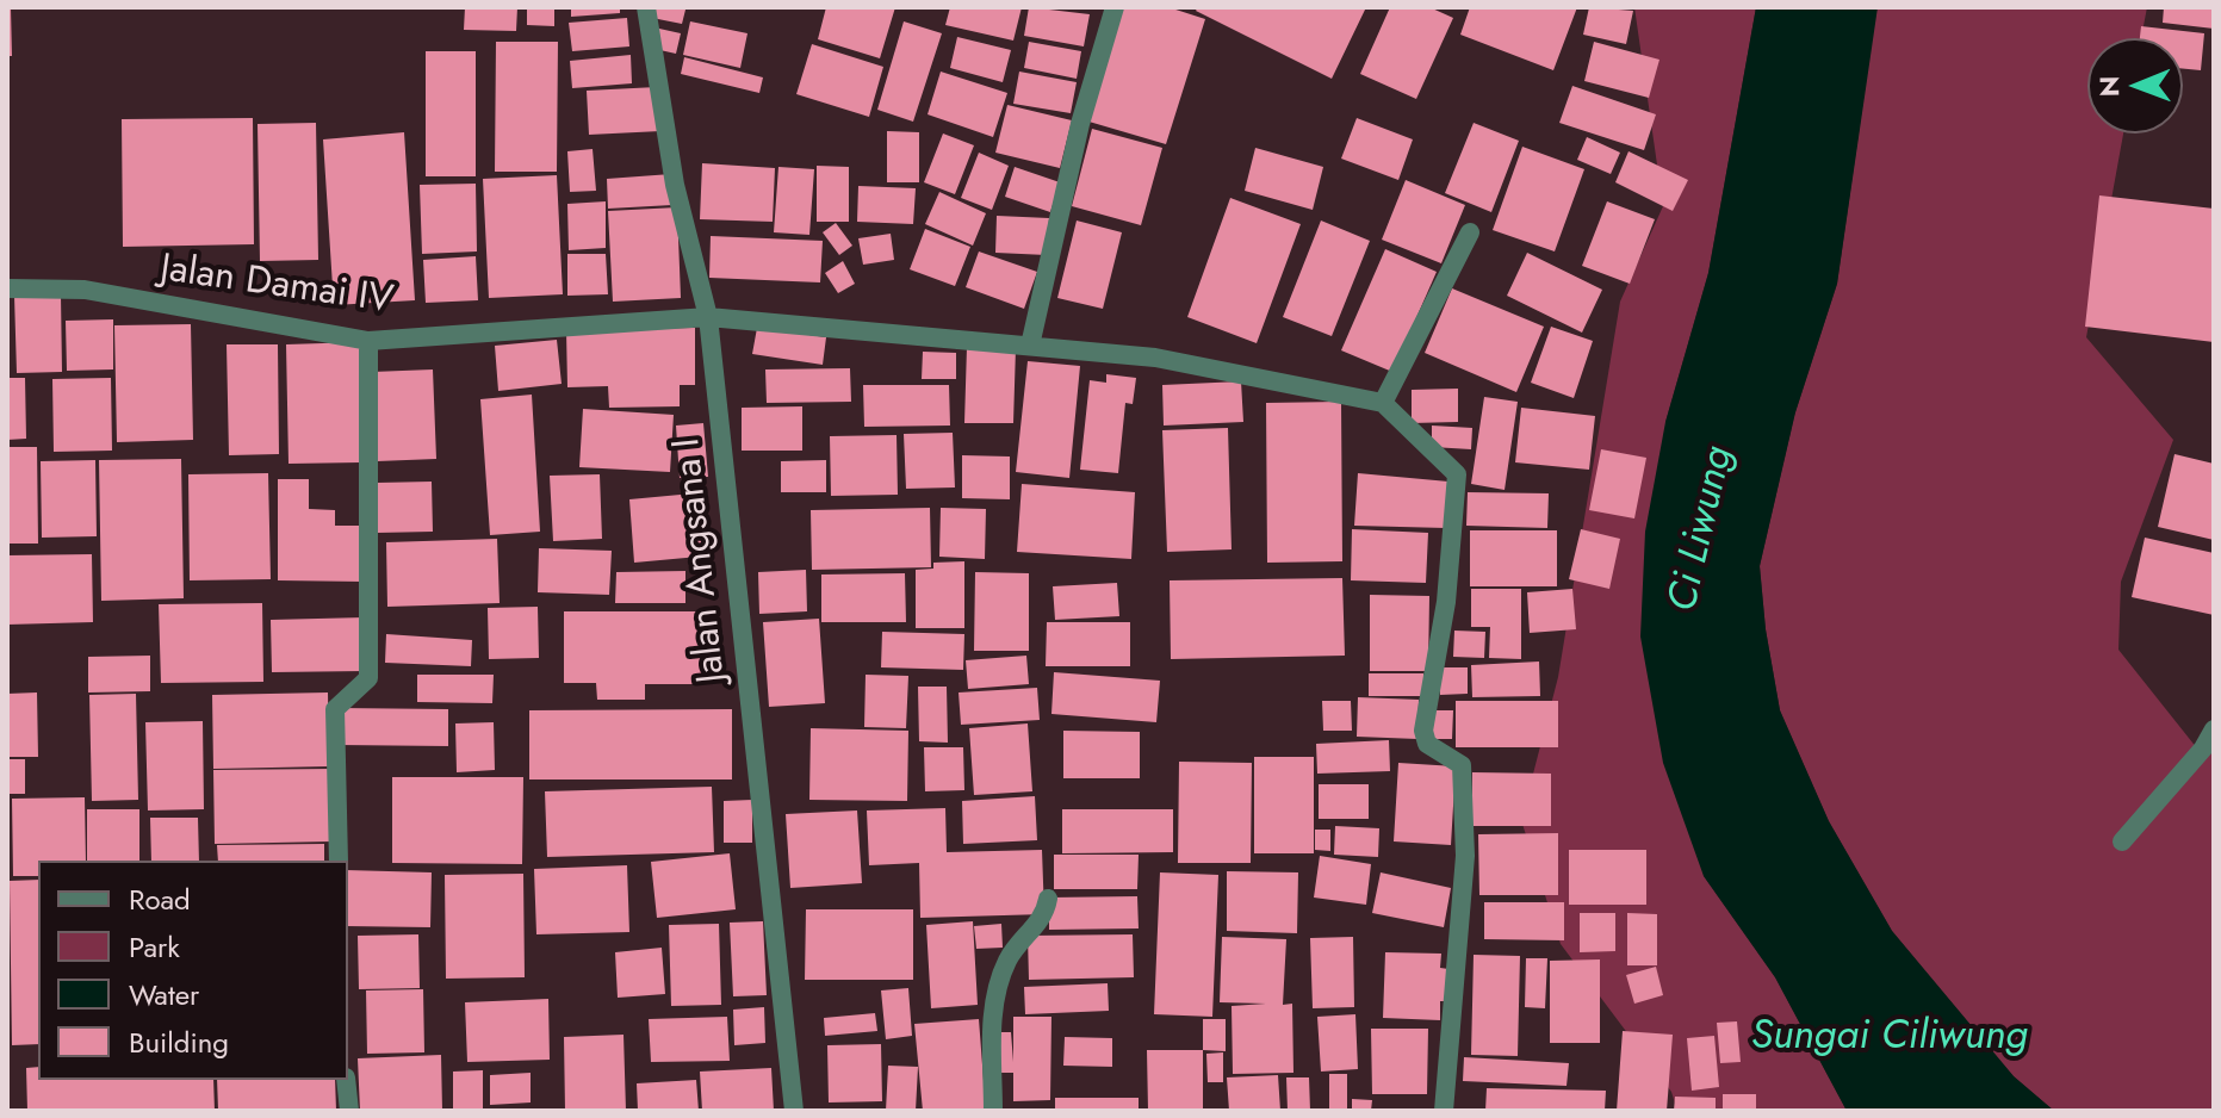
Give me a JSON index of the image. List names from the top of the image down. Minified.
{"streets":{"street":["Jalan Damai IV","Jalan Angsana I"]},"crossings":[["Jalan Damai IV","Jalan Angsana I"]],"water":["Ci Liwung","Sungai Ciliwung"],"legend":["Road","Park","Water","Building"],"north":"left"}
